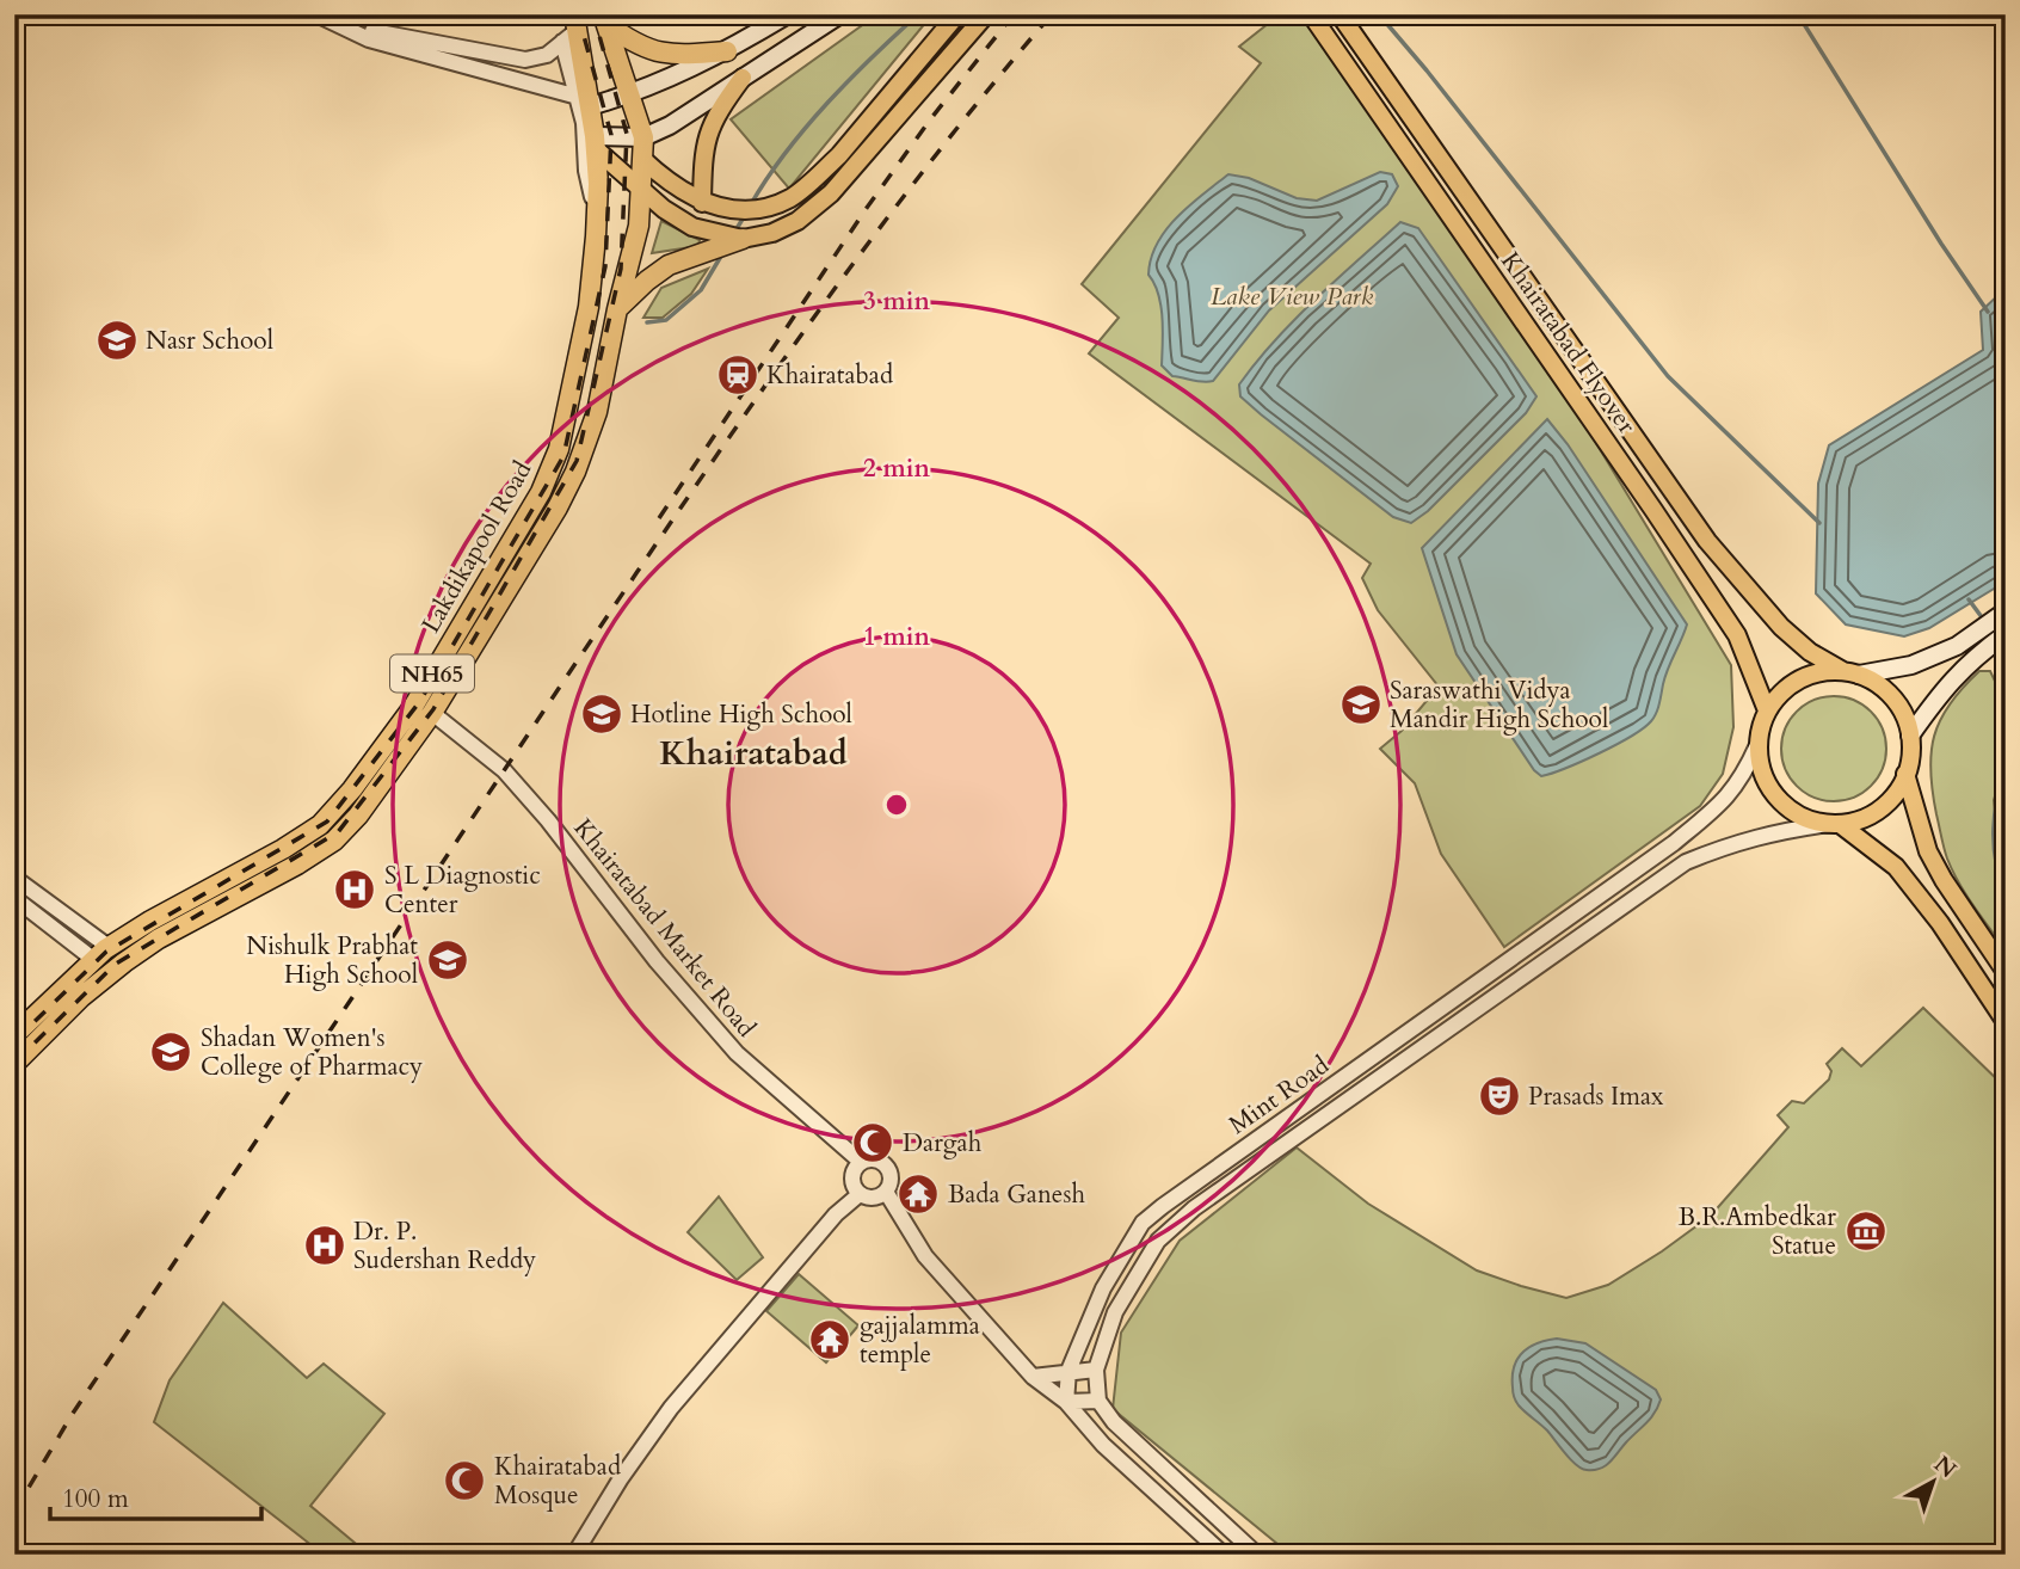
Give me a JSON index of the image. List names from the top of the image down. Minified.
{"streets":{"highway":["Lakdikapool Road","NH65"],"main road":["Khairatabad Flyover"],"street":["Khairatabad Market Road","Mint Road"]},"crossings":[["Khairatabad Flyover","Mint Road"],["Lakdikapool Road","NH65"],["Lakdikapool Road","Khairatabad Market Road"],["Khairatabad Market Road","Mint Road"]],"districts":["Khairatabad"],"parks":["Lake View Park"],"places":{"school or university":["Nasr School","Saraswathi Vidya Mandir High School","Hotline High School","Nishulk Prabhat High School","Shadan Women's College of Pharmacy"],"station":["Khairatabad"],"hospital":["S L Diagnostic Center","Dr. P. Sudershan Reddy"],"theatre":["Prasads Imax"],"mosque":["Dargah","Khairatabad Mosque"],"temple":["Bada Ganesh","gajjalamma temple"],"museum":["B.R.Ambedkar Statue"]},"scale_bar":"100 m","north":"top right","rings":["3 min","2 min","1 min"]}
